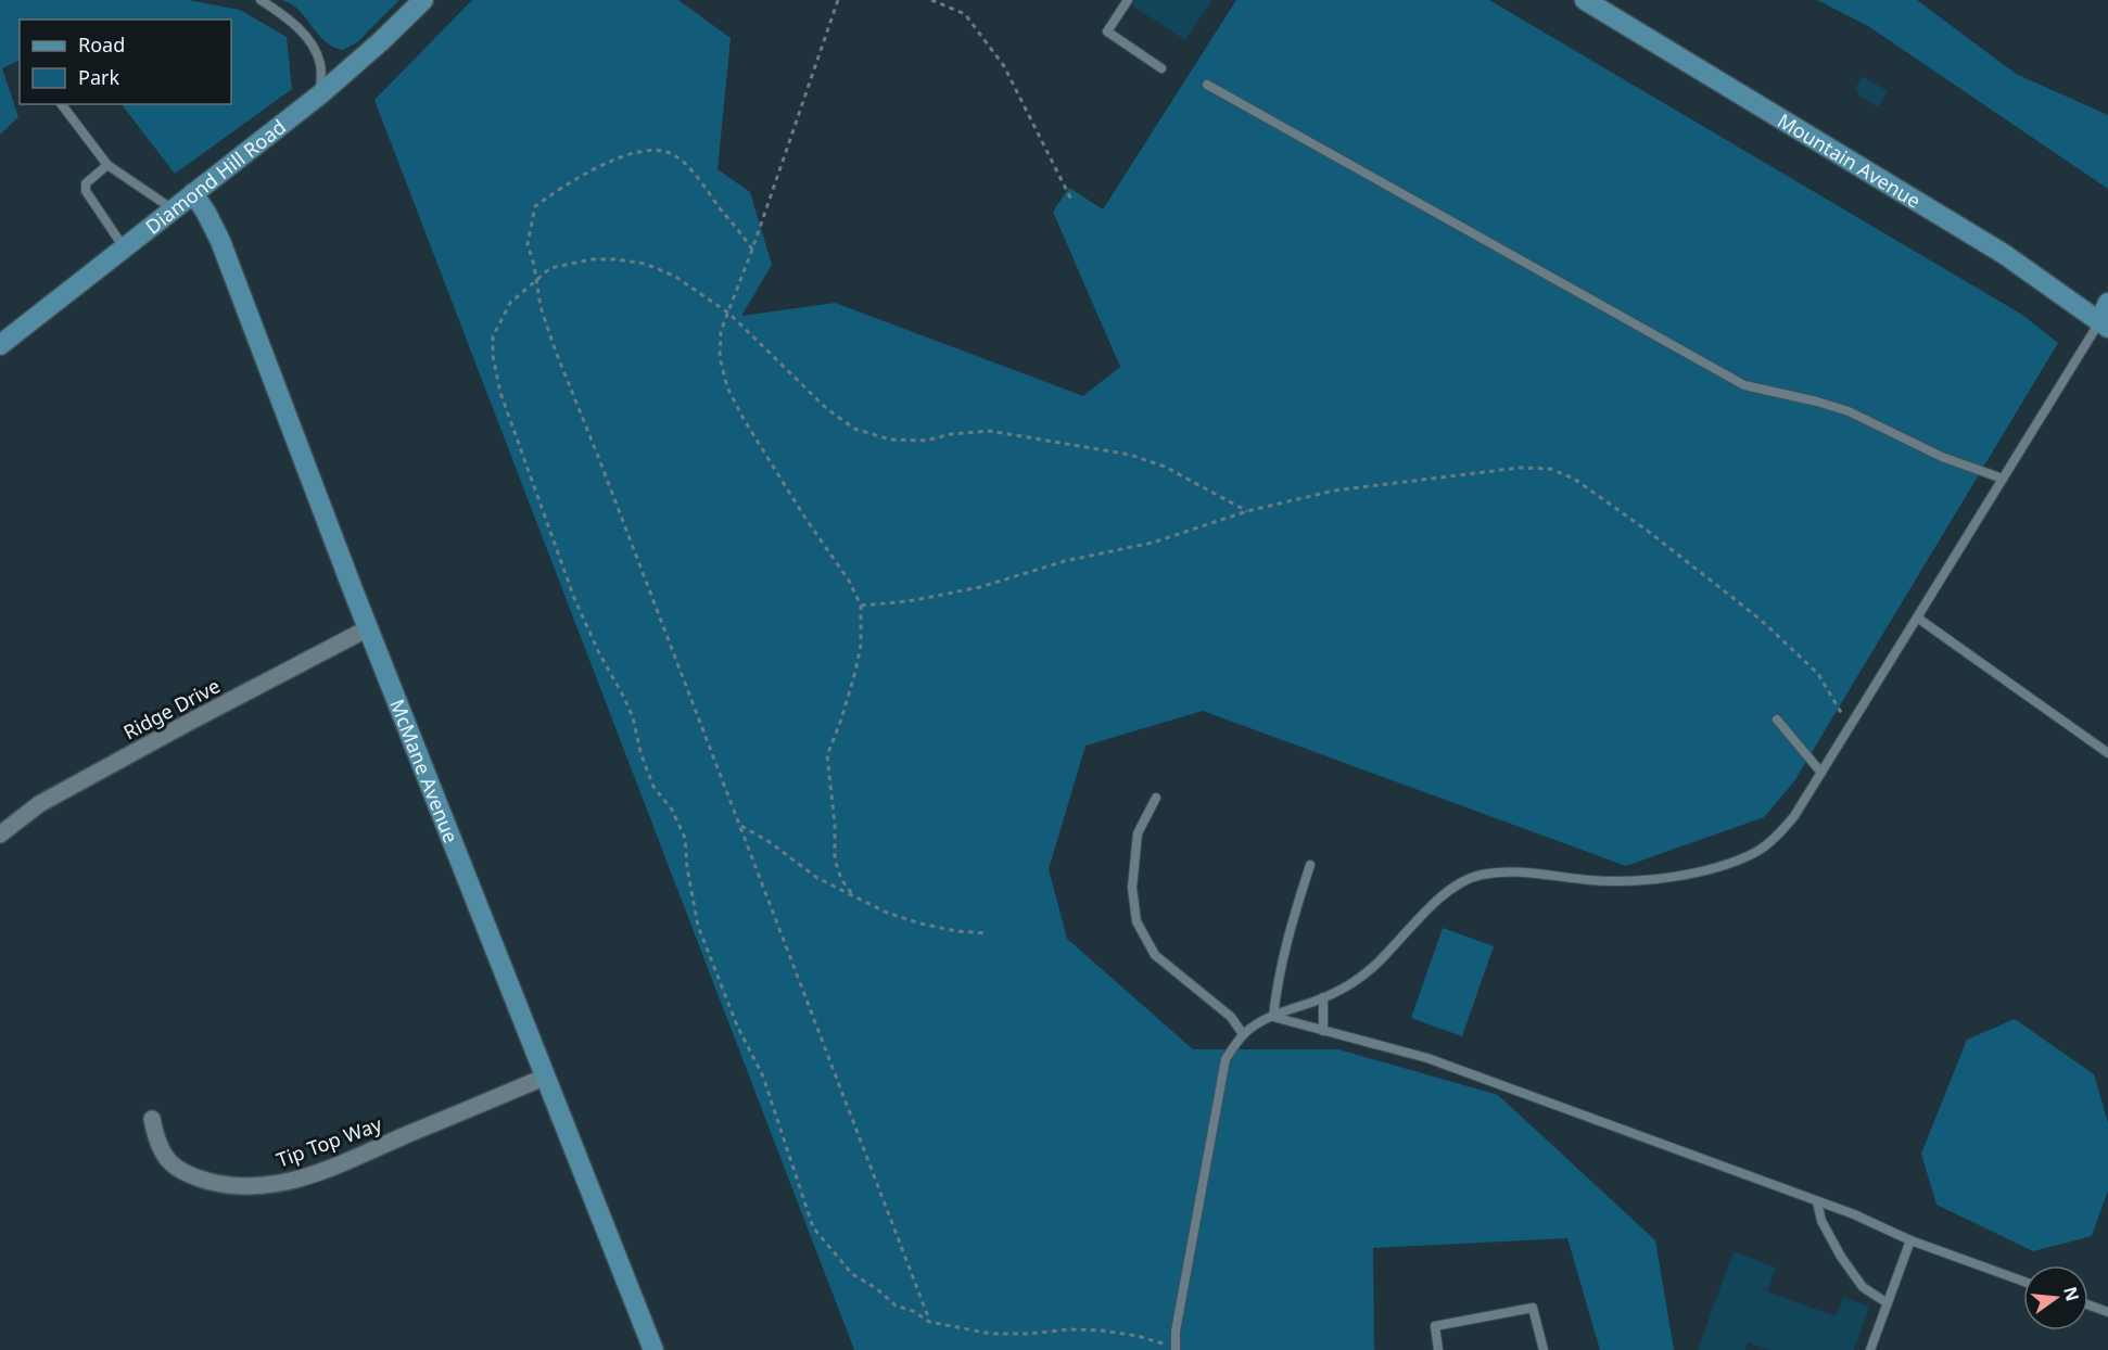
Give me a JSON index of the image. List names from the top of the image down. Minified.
{"streets":{"street":["Mountain Avenue","Diamond Hill Road","Ridge Drive","McMane Avenue","Tip Top Way"]},"crossings":[["Diamond Hill Road","McMane Avenue"],["Ridge Drive","McMane Avenue"],["McMane Avenue","Tip Top Way"]],"legend":["Road","Park"],"north":"right"}
